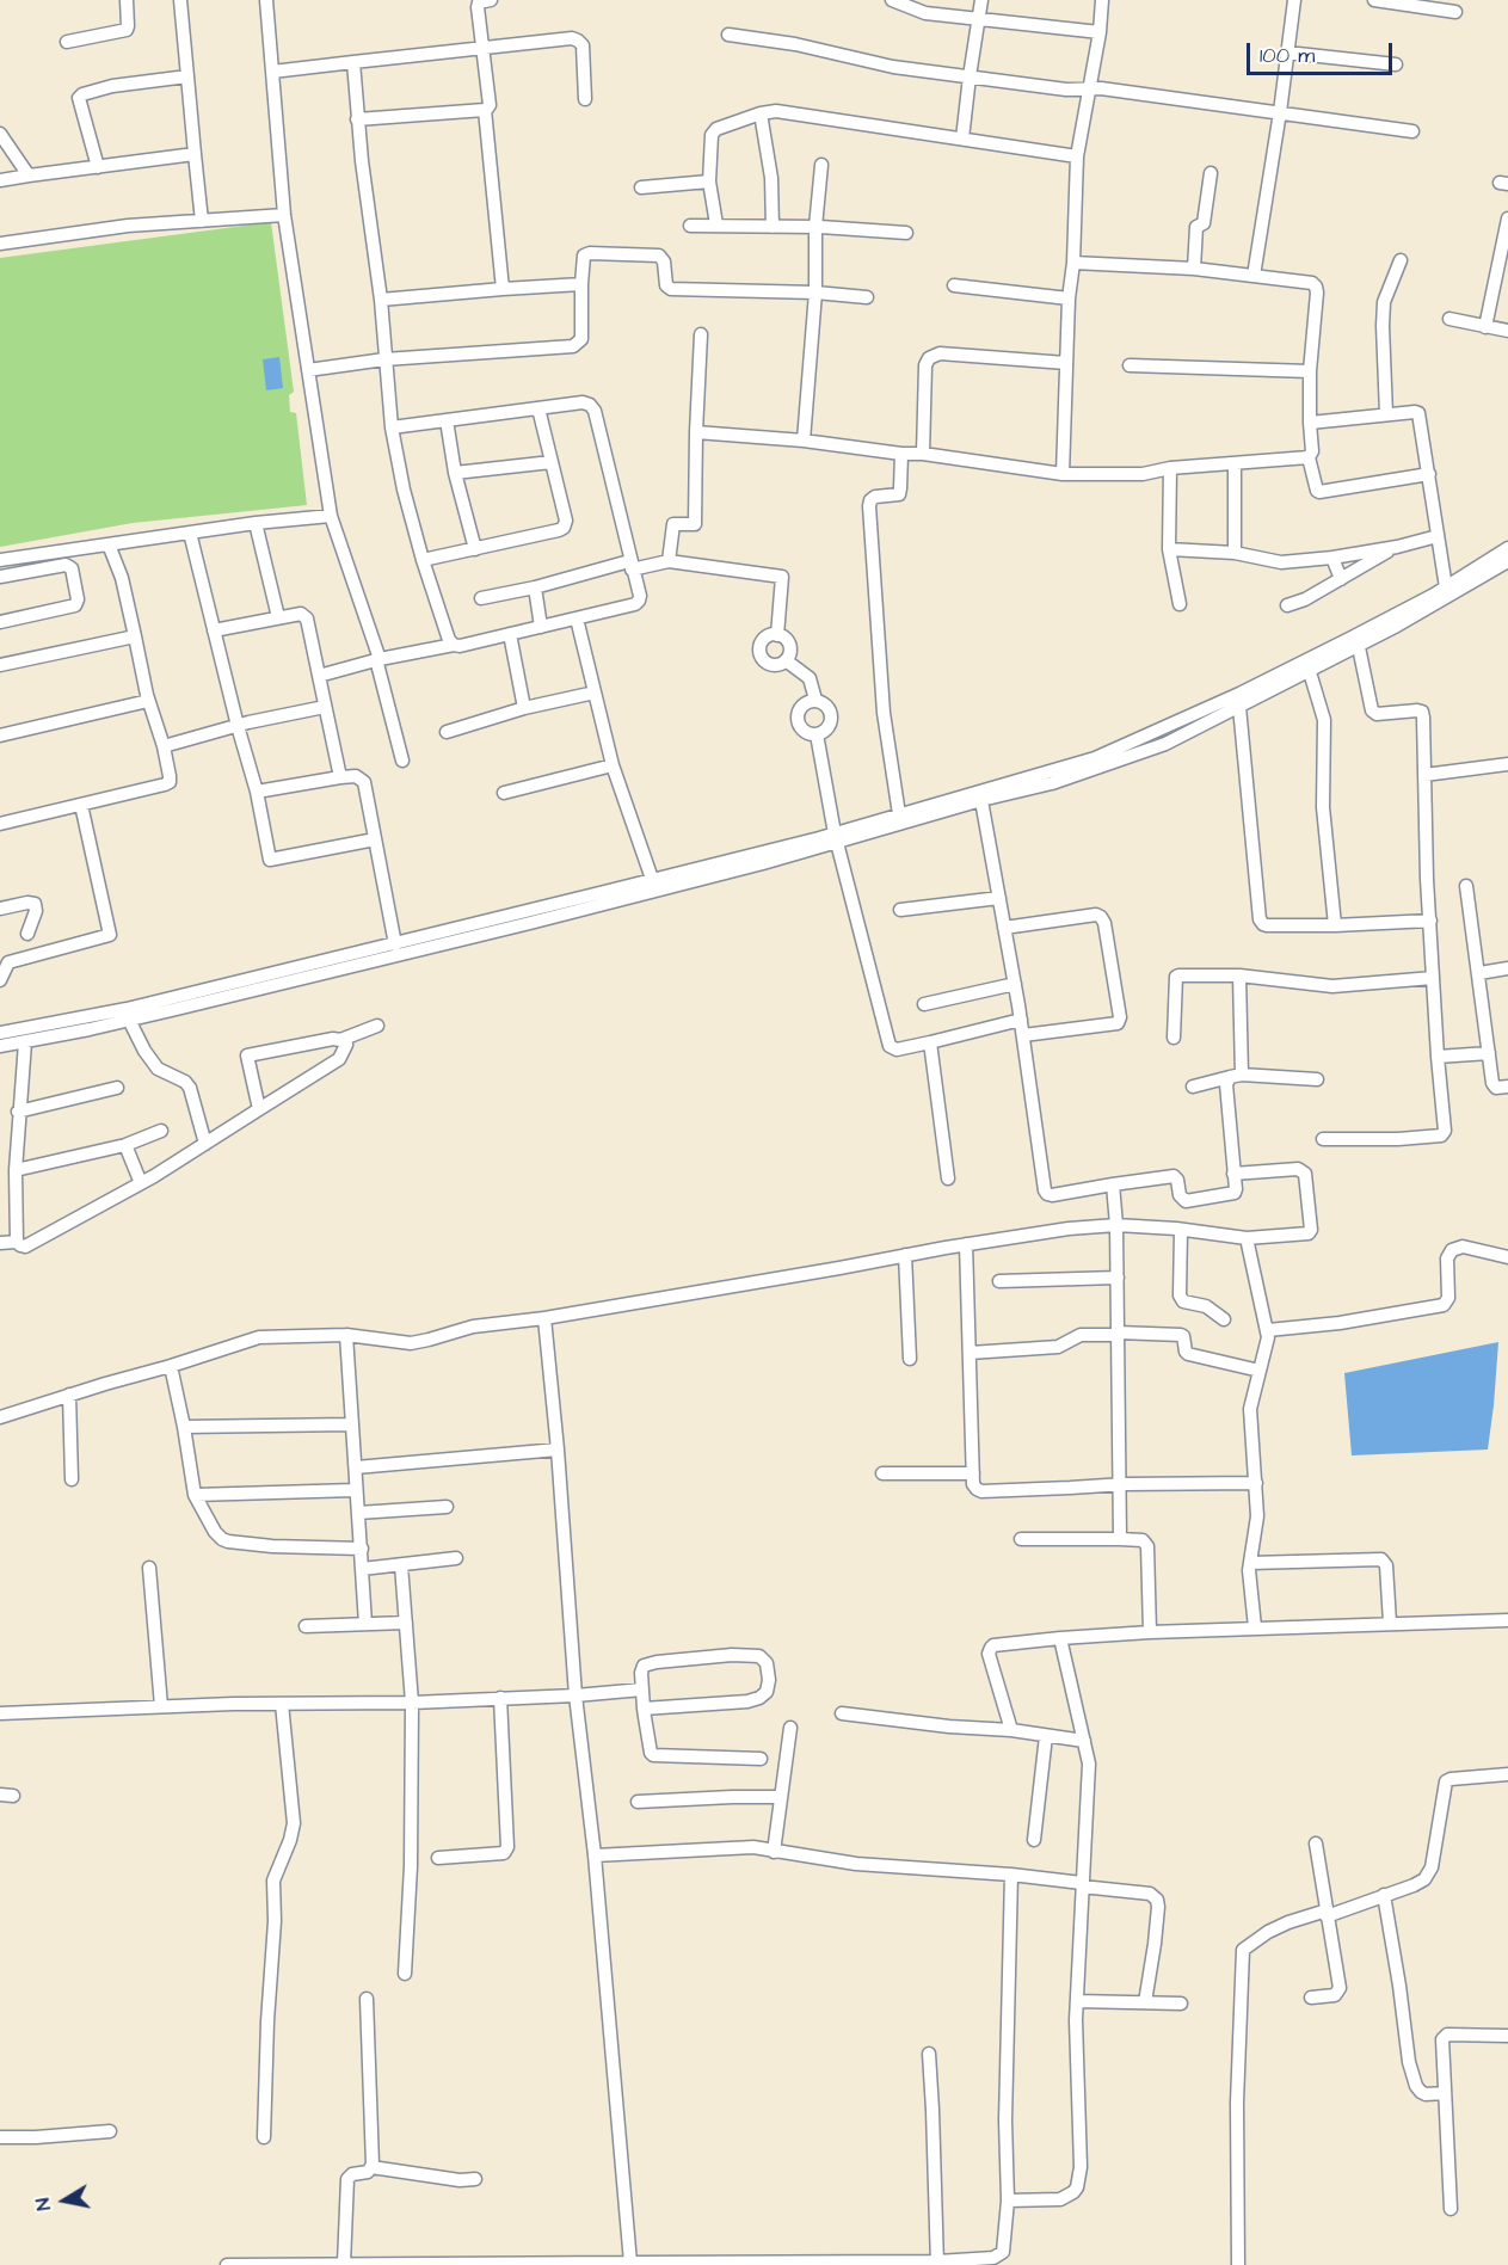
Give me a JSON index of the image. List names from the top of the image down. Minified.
{"scale_bar":"100 m","north":"left"}
